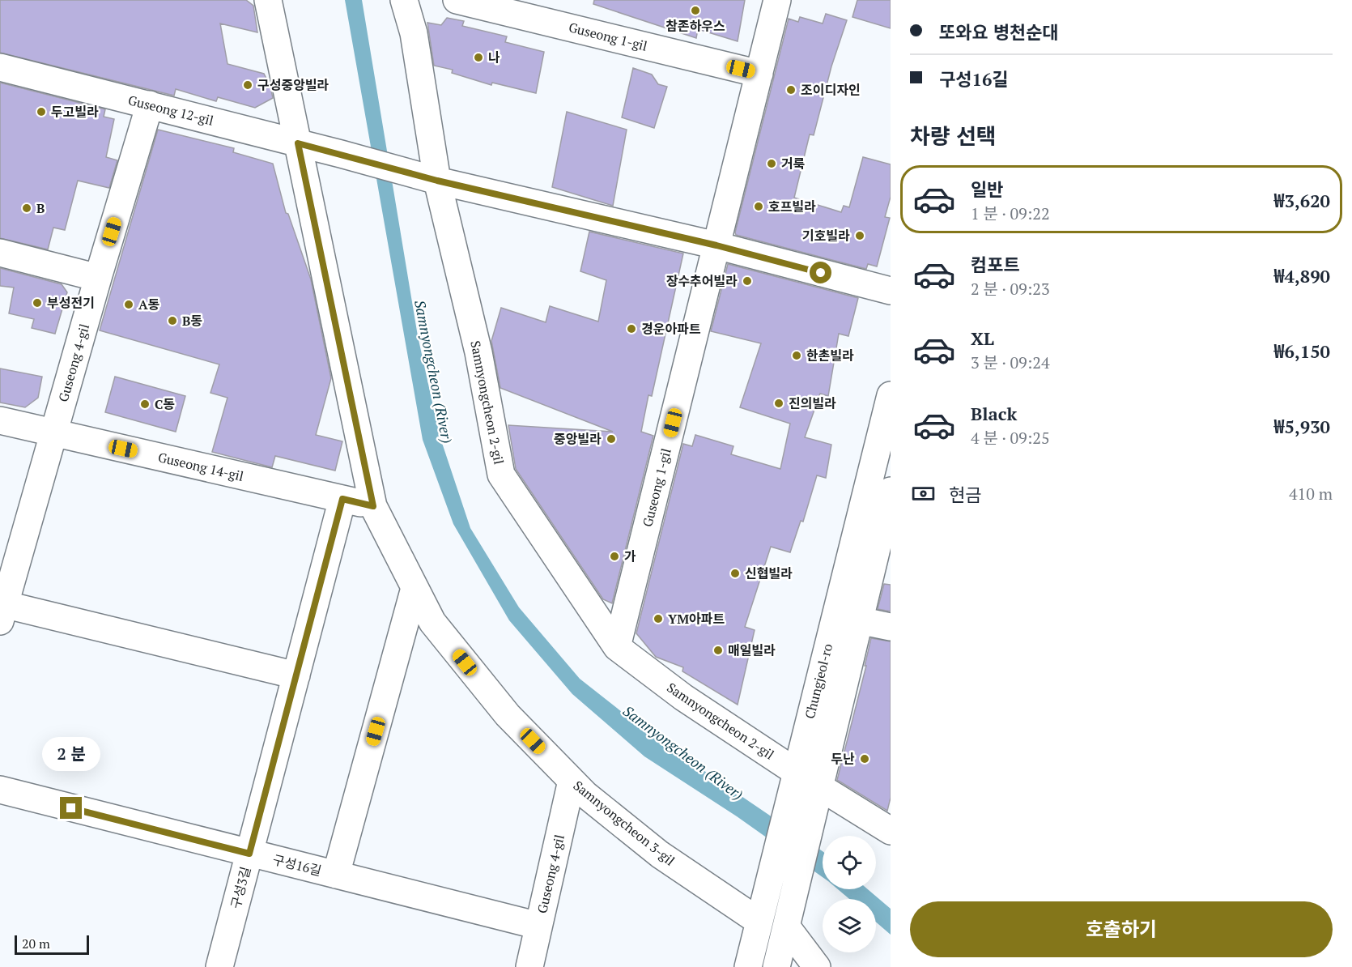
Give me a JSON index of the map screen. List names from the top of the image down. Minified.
{"streets":{"street":["Guseong 1-gil","Guseong 12-gil","Guseong 4-gil","Samnyongcheon 2-gil","Guseong 14-gil","Chungjeol-ro","Samnyongcheon 3-gil","구성16길","구성3길"]},"crossings":[["Guseong 1-gil","Samnyongcheon 2-gil"],["Guseong 12-gil","Guseong 4-gil"],["Guseong 12-gil","Samnyongcheon 2-gil"],["Guseong 12-gil","Samnyongcheon 3-gil"],["Guseong 4-gil","Guseong 14-gil"],["Guseong 4-gil","Samnyongcheon 3-gil"],["Guseong 4-gil","구성16길"],["Samnyongcheon 2-gil","Chungjeol-ro"],["Guseong 14-gil","Samnyongcheon 3-gil"],["Guseong 14-gil","구성3길"],["Chungjeol-ro","Samnyongcheon 3-gil"],["구성16길","구성3길"]],"water":["Samnyongcheon (River)"],"places":["참존하우스","나","구성중앙빌라","조이디자인","두고빌라","거룩","호프빌라","B","기호빌라","장수추어빌라","부성전기","A동","B동","경운아파트","한촌빌라","진의빌라","C동","중앙빌라","가","신협빌라","YM아파트","매일빌라","두난"],"scale_bar":"20 m","page":{"banner":["또와요 병천순대","구성16길"],"heading":"차량 선택","list":[{"name":"일반","note":"1 분 · 09:22","value":"₩3,620"},{"name":"컴포트","note":"2 분 · 09:23","value":"₩4,890"},{"name":"XL","note":"3 분 · 09:24","value":"₩6,150"},{"name":"Black","note":"4 분 · 09:25","value":"₩5,930"}],"pay":["현금","410 m"],"bubble":"2 분","buttons":"호출하기","scale":"20 m"}}
